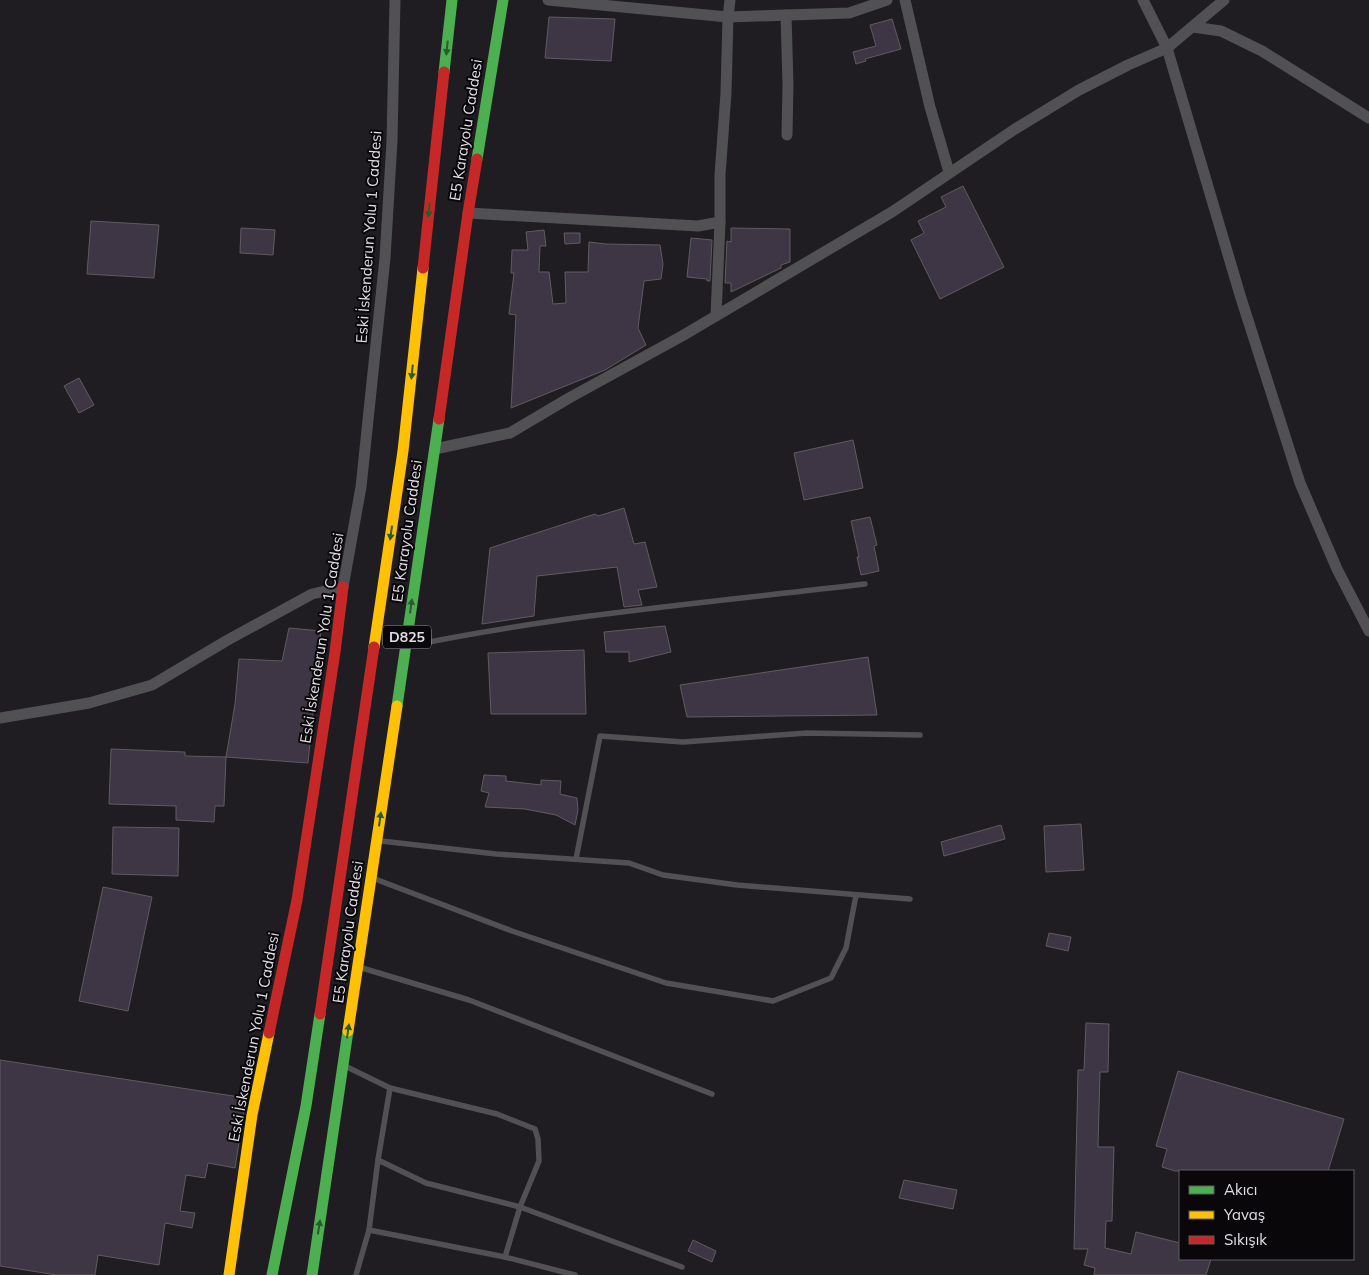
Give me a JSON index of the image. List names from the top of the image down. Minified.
{"streets":{"main road":["E5 Karayolu Caddesi","Eski İskenderun Yolu 1 Caddesi","D825"]},"legend":["Akıcı","Yavaş","Sıkışık"]}
